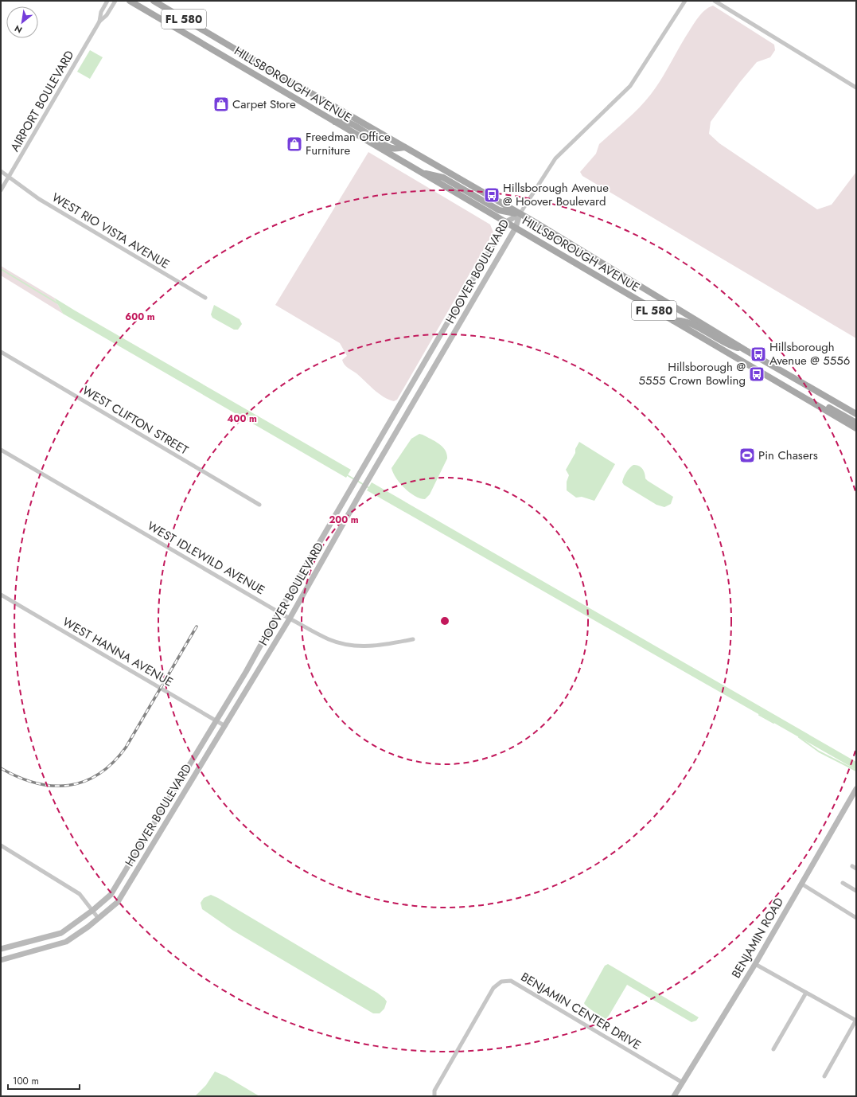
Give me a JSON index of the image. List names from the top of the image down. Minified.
{"streets":{"main road":["FL 580","HILLSBOROUGH AVENUE","HOOVER BOULEVARD","BENJAMIN ROAD"],"street":["AIRPORT BOULEVARD","WEST RIO VISTA AVENUE","WEST CLIFTON STREET","WEST IDLEWILD AVENUE","WEST HANNA AVENUE","BENJAMIN CENTER DRIVE"]},"crossings":[["HILLSBOROUGH AVENUE","HOOVER BOULEVARD"],["AIRPORT BOULEVARD","WEST RIO VISTA AVENUE"],["HOOVER BOULEVARD","WEST IDLEWILD AVENUE"],["HOOVER BOULEVARD","WEST HANNA AVENUE"],["BENJAMIN ROAD","BENJAMIN CENTER DRIVE"]],"places":{"shop":["Carpet Store","Freedman Office Furniture"],"bus stop":["Hillsborough Avenue @ Hoover Boulevard","Hillsborough Avenue @ 5556","Hillsborough @ 5555 Crown Bowling"],"sports":["Pin Chasers"]},"scale_bar":"100 m","north":"bottom left","rings":["600 m","400 m","200 m"]}
